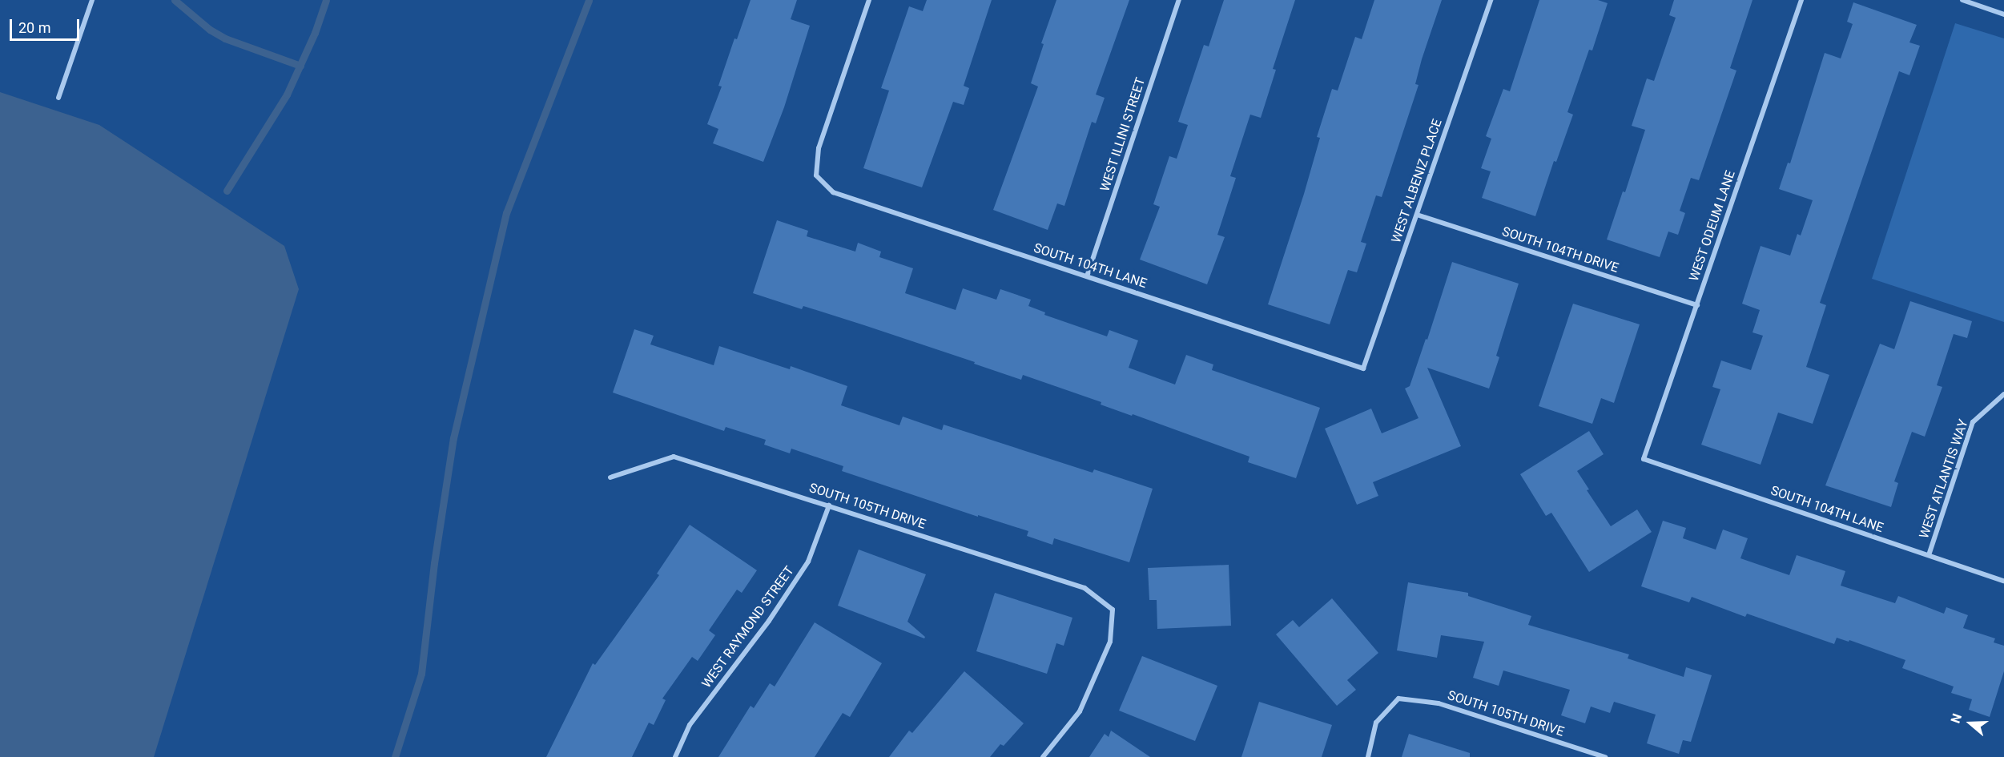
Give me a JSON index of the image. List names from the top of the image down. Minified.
{"streets":{"street":["WEST ILLINI STREET","WEST ALBENIZ PLACE","WEST ODEUM LANE","SOUTH 104TH DRIVE","SOUTH 104TH LANE","WEST ATLANTIS WAY","SOUTH 105TH DRIVE","WEST RAYMOND STREET"]},"crossings":[["WEST ILLINI STREET","SOUTH 104TH LANE"],["WEST ALBENIZ PLACE","SOUTH 104TH DRIVE"],["WEST ALBENIZ PLACE","SOUTH 104TH LANE"],["WEST ODEUM LANE","SOUTH 104TH DRIVE"],["WEST ODEUM LANE","SOUTH 104TH LANE"],["SOUTH 104TH LANE","WEST ATLANTIS WAY"],["SOUTH 105TH DRIVE","WEST RAYMOND STREET"]],"scale_bar":"20 m","north":"left"}
